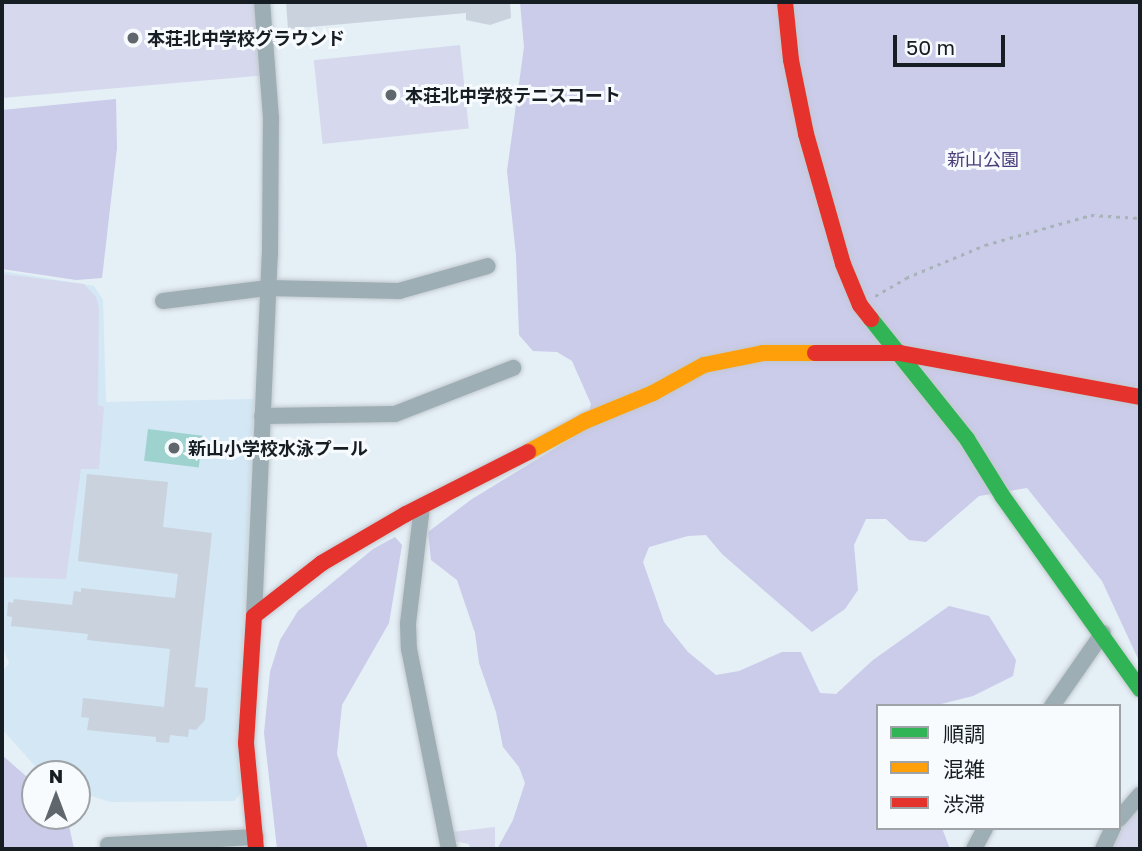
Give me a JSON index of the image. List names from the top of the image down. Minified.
{"parks":["新山公園"],"places":["本荘北中学校グラウンド","本荘北中学校テニスコート","新山小学校水泳プール"],"legend":["順調","混雑","渋滞"],"scale_bar":"50 m","north":"top"}
